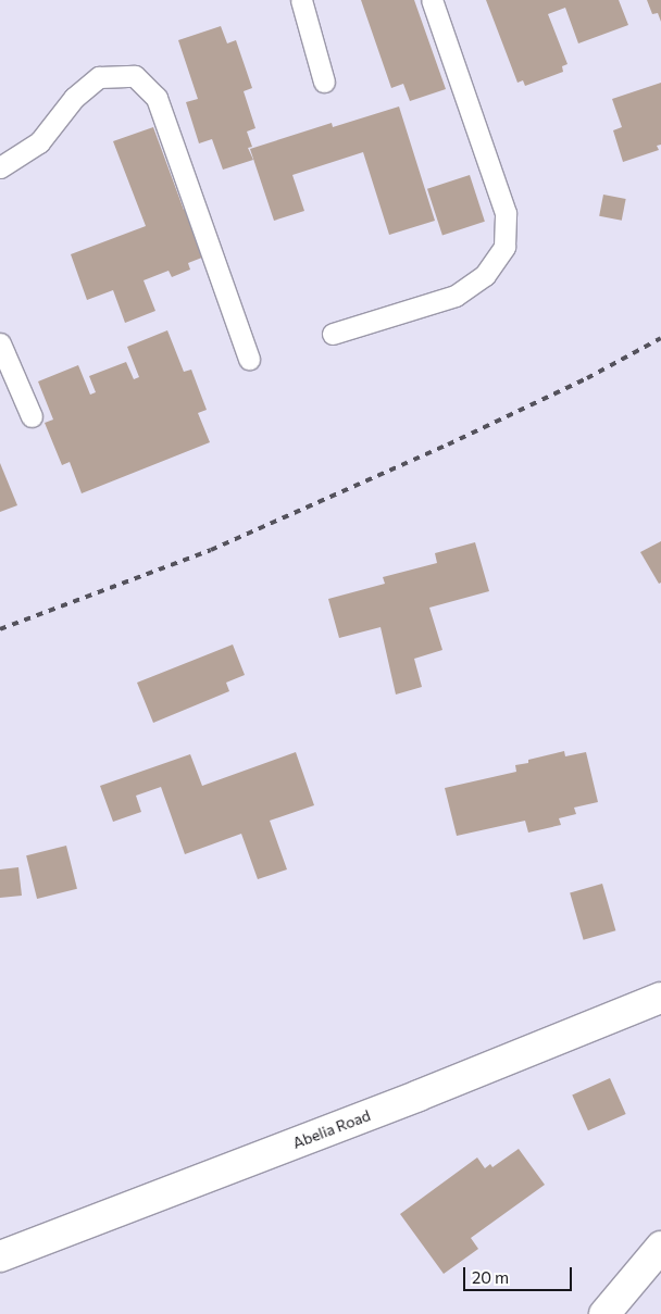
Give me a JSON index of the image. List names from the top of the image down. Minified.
{"streets":{"street":["Abelia Road"]},"scale_bar":"20 m"}
